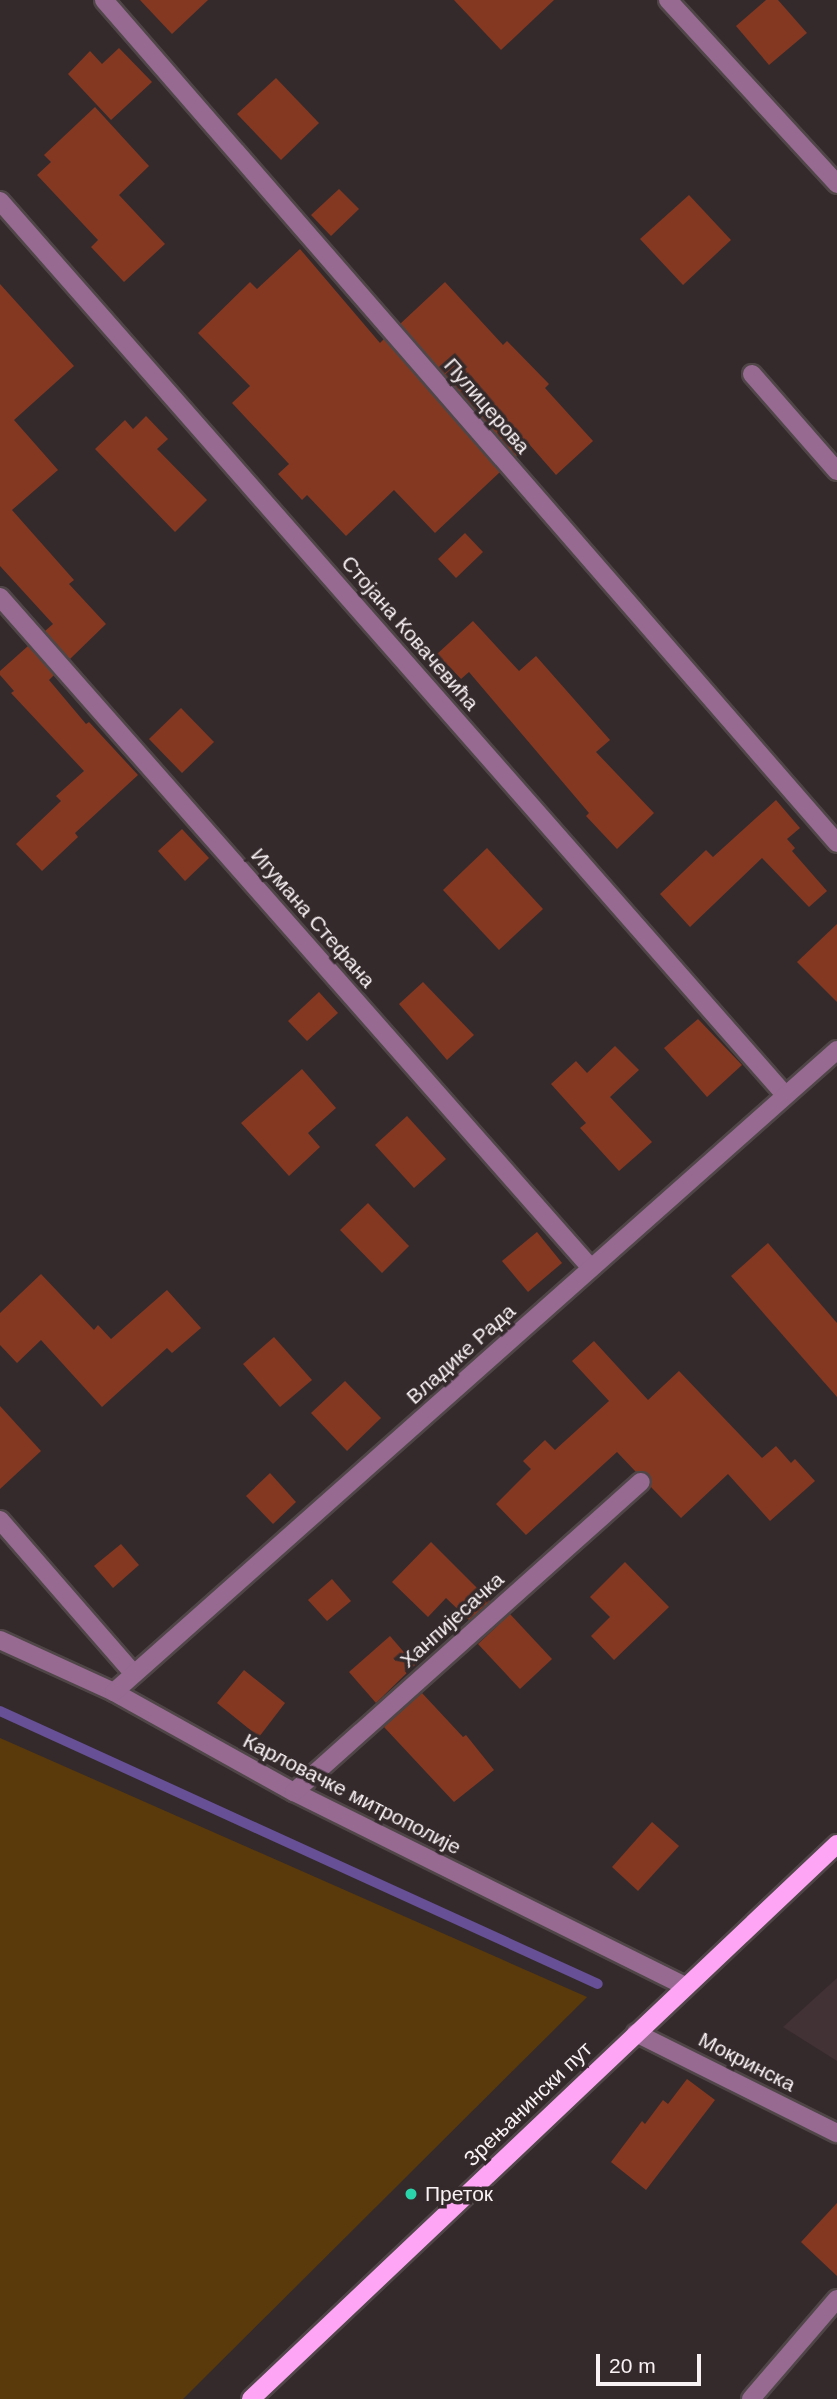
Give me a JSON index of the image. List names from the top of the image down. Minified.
{"streets":{"main road":["Зрењанински пут"],"street":["Пулицерова","Стојана Ковачевића","Игумана Стефана","Владике Рада","Ханпијесачка","Карловачке митрополије","Мокринска"]},"crossings":[["Стојана Ковачевића","Владике Рада"],["Игумана Стефана","Владике Рада"],["Владике Рада","Карловачке митрополије"],["Ханпијесачка","Карловачке митрополије"],["Карловачке митрополије","Зрењанински пут"],["Мокринска","Зрењанински пут"]],"places":["Преток"],"scale_bar":"20 m"}
